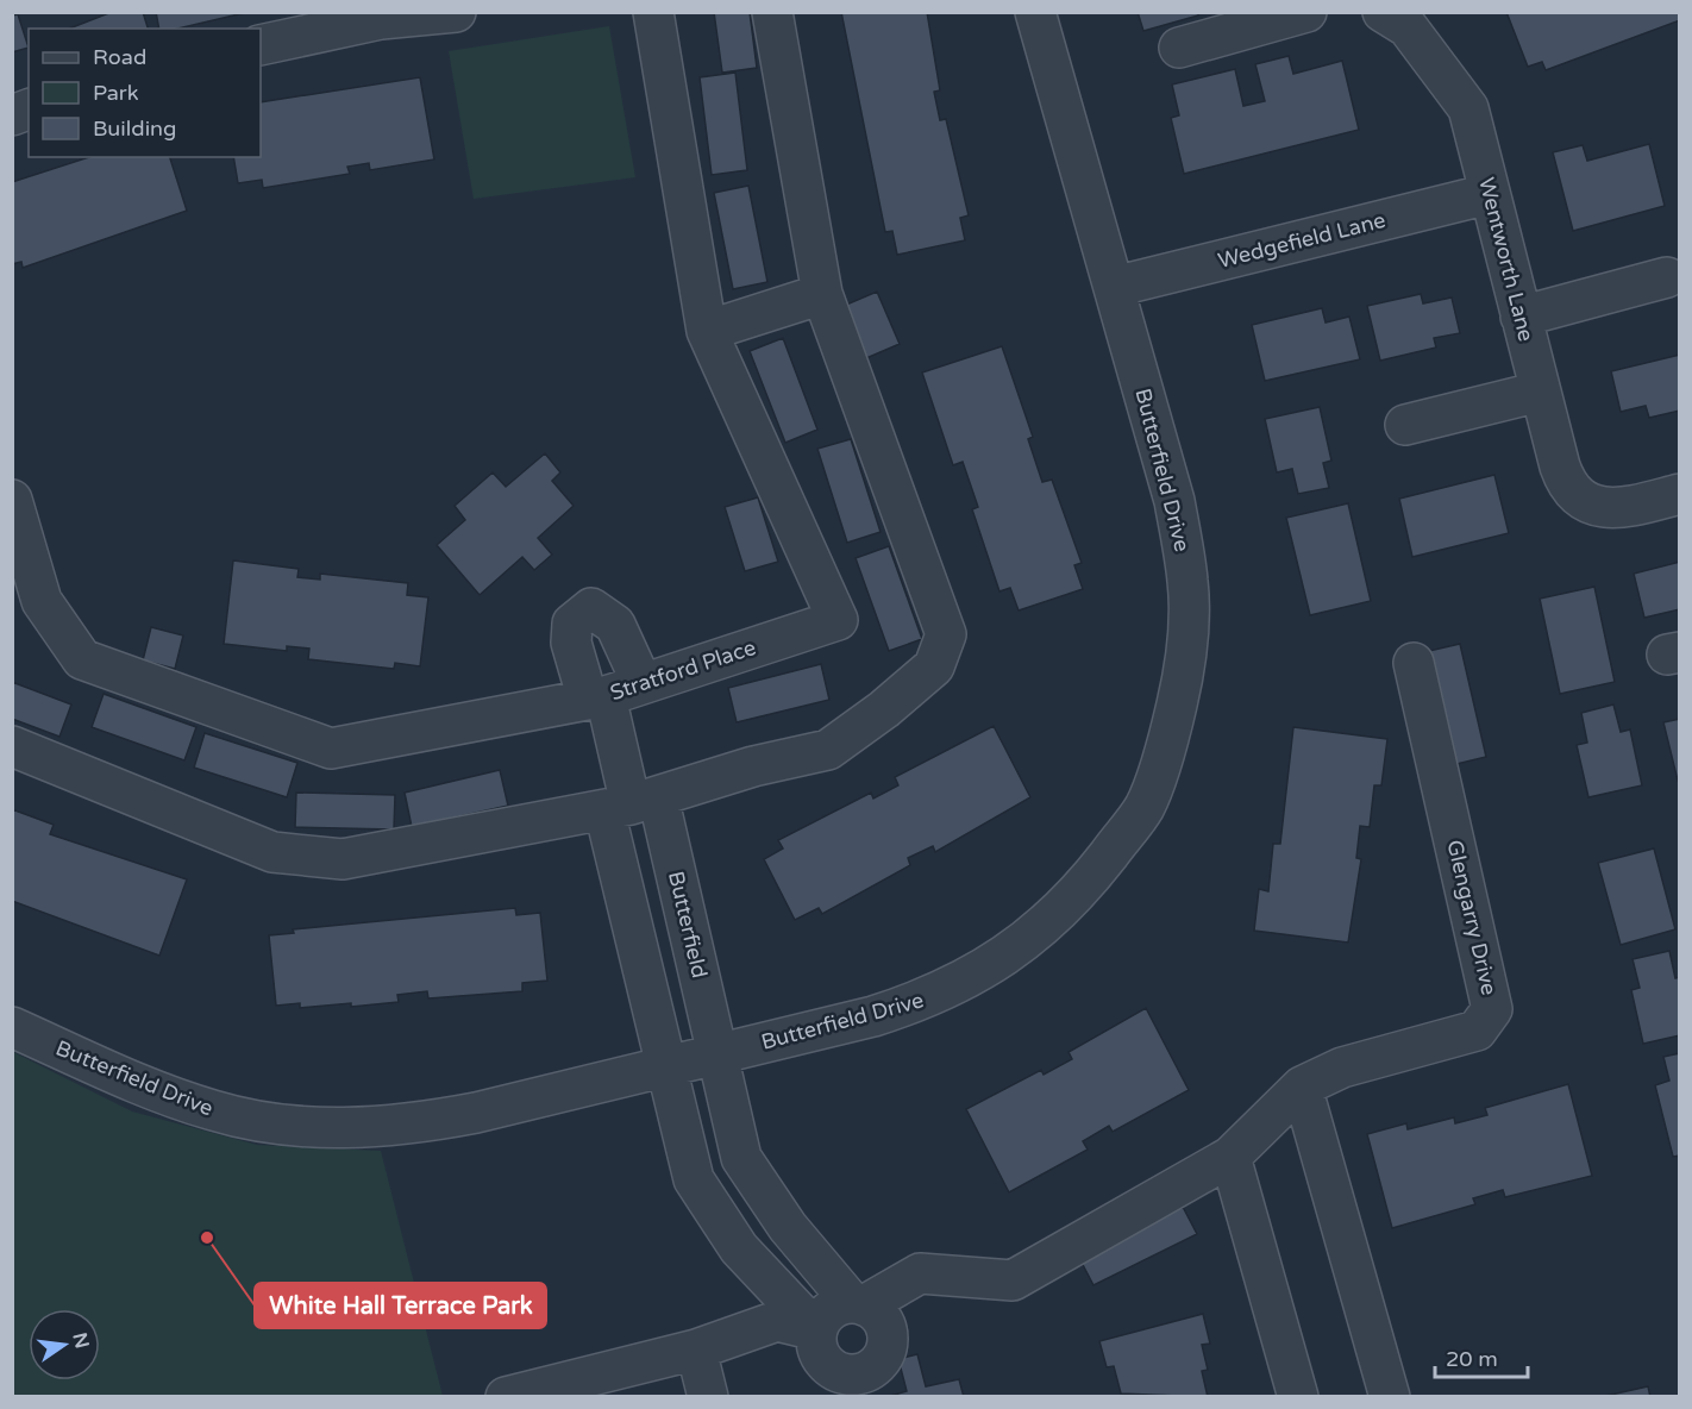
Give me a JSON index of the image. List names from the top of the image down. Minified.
{"streets":{"street":["Wedgefield Lane","Wentworth Lane","Butterfield Drive","Stratford Place","Glengarry Drive","Butterfield"]},"crossings":[["Wedgefield Lane","Wentworth Lane"],["Wedgefield Lane","Butterfield Drive"],["Butterfield Drive","Butterfield"],["Stratford Place","Butterfield"]],"places":["White Hall Terrace Park"],"legend":["Road","Park","Building"],"scale_bar":"20 m","north":"right"}
